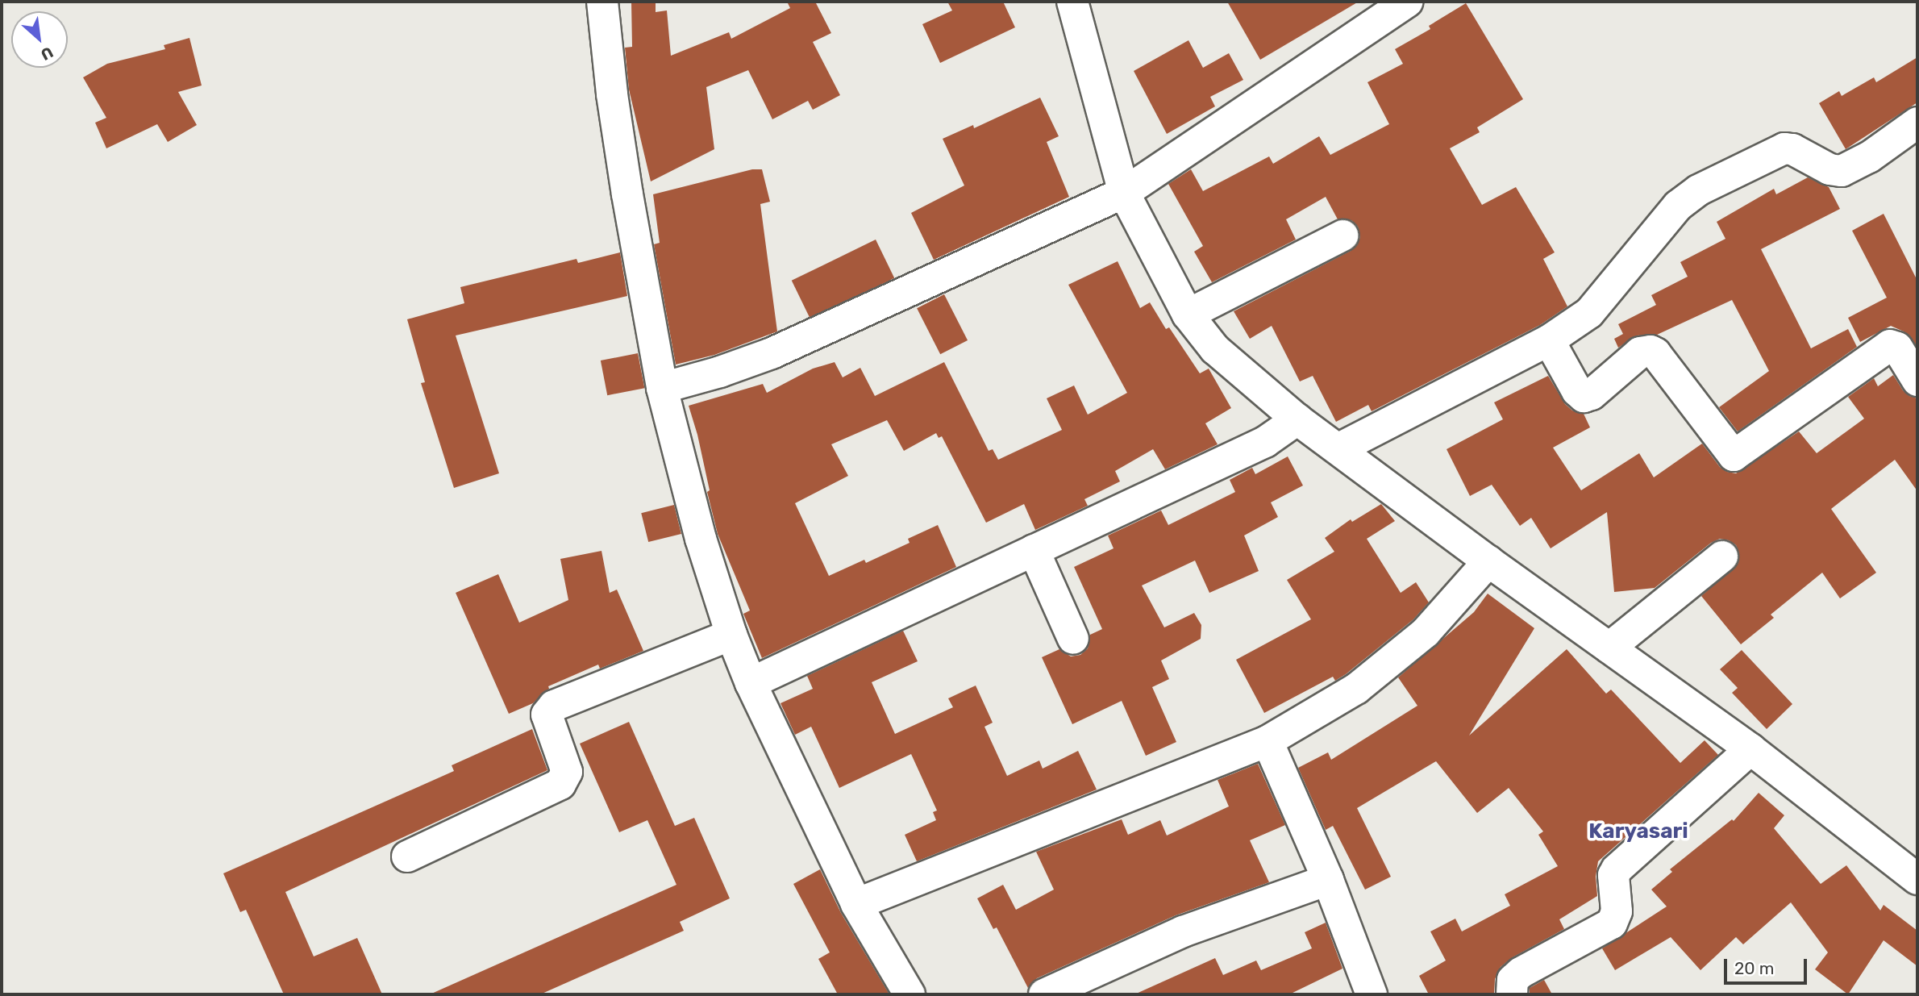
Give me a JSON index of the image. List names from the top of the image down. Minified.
{"districts":["Karyasari"],"scale_bar":"20 m","north":"bottom right"}
